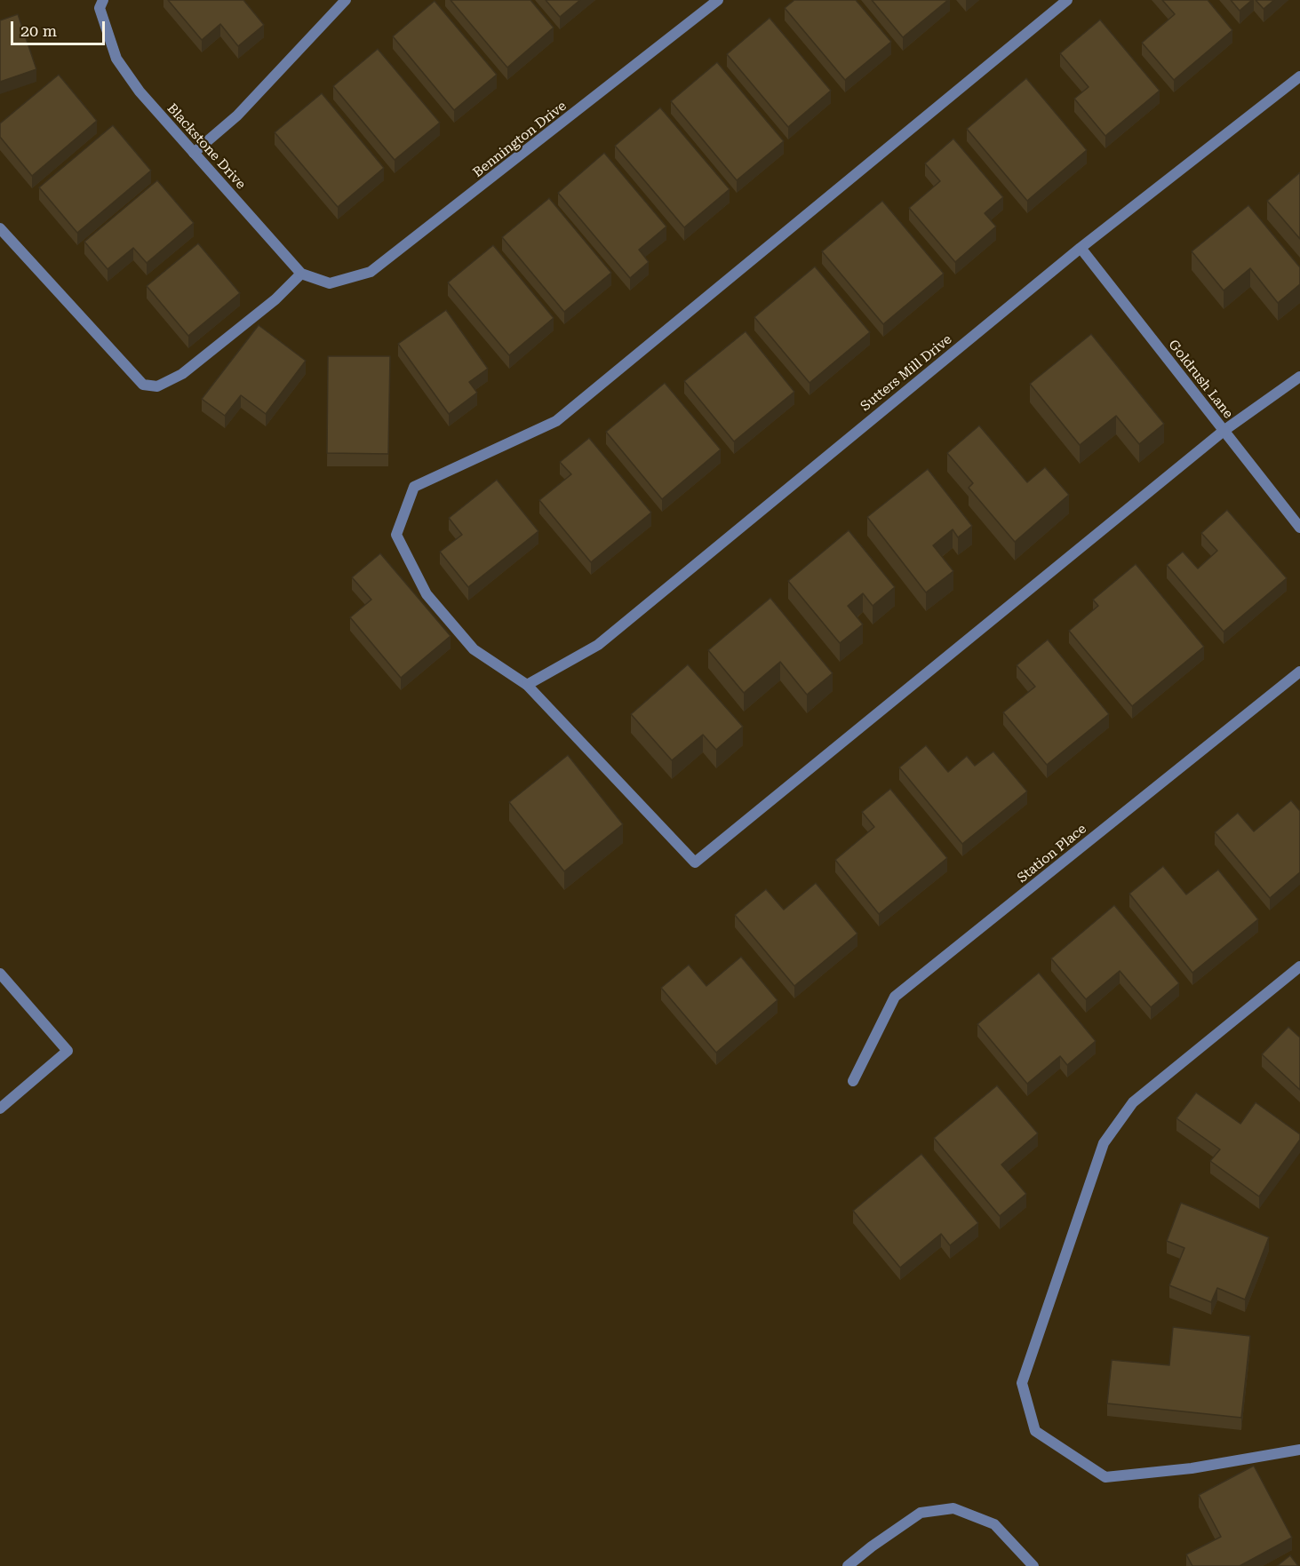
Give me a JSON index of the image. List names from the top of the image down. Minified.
{"streets":{"street":["Bennington Drive","Blackstone Drive","Sutters Mill Drive","Goldrush Lane","Station Place"]},"crossings":[["Bennington Drive","Blackstone Drive"],["Sutters Mill Drive","Goldrush Lane"]],"scale_bar":"20 m"}
